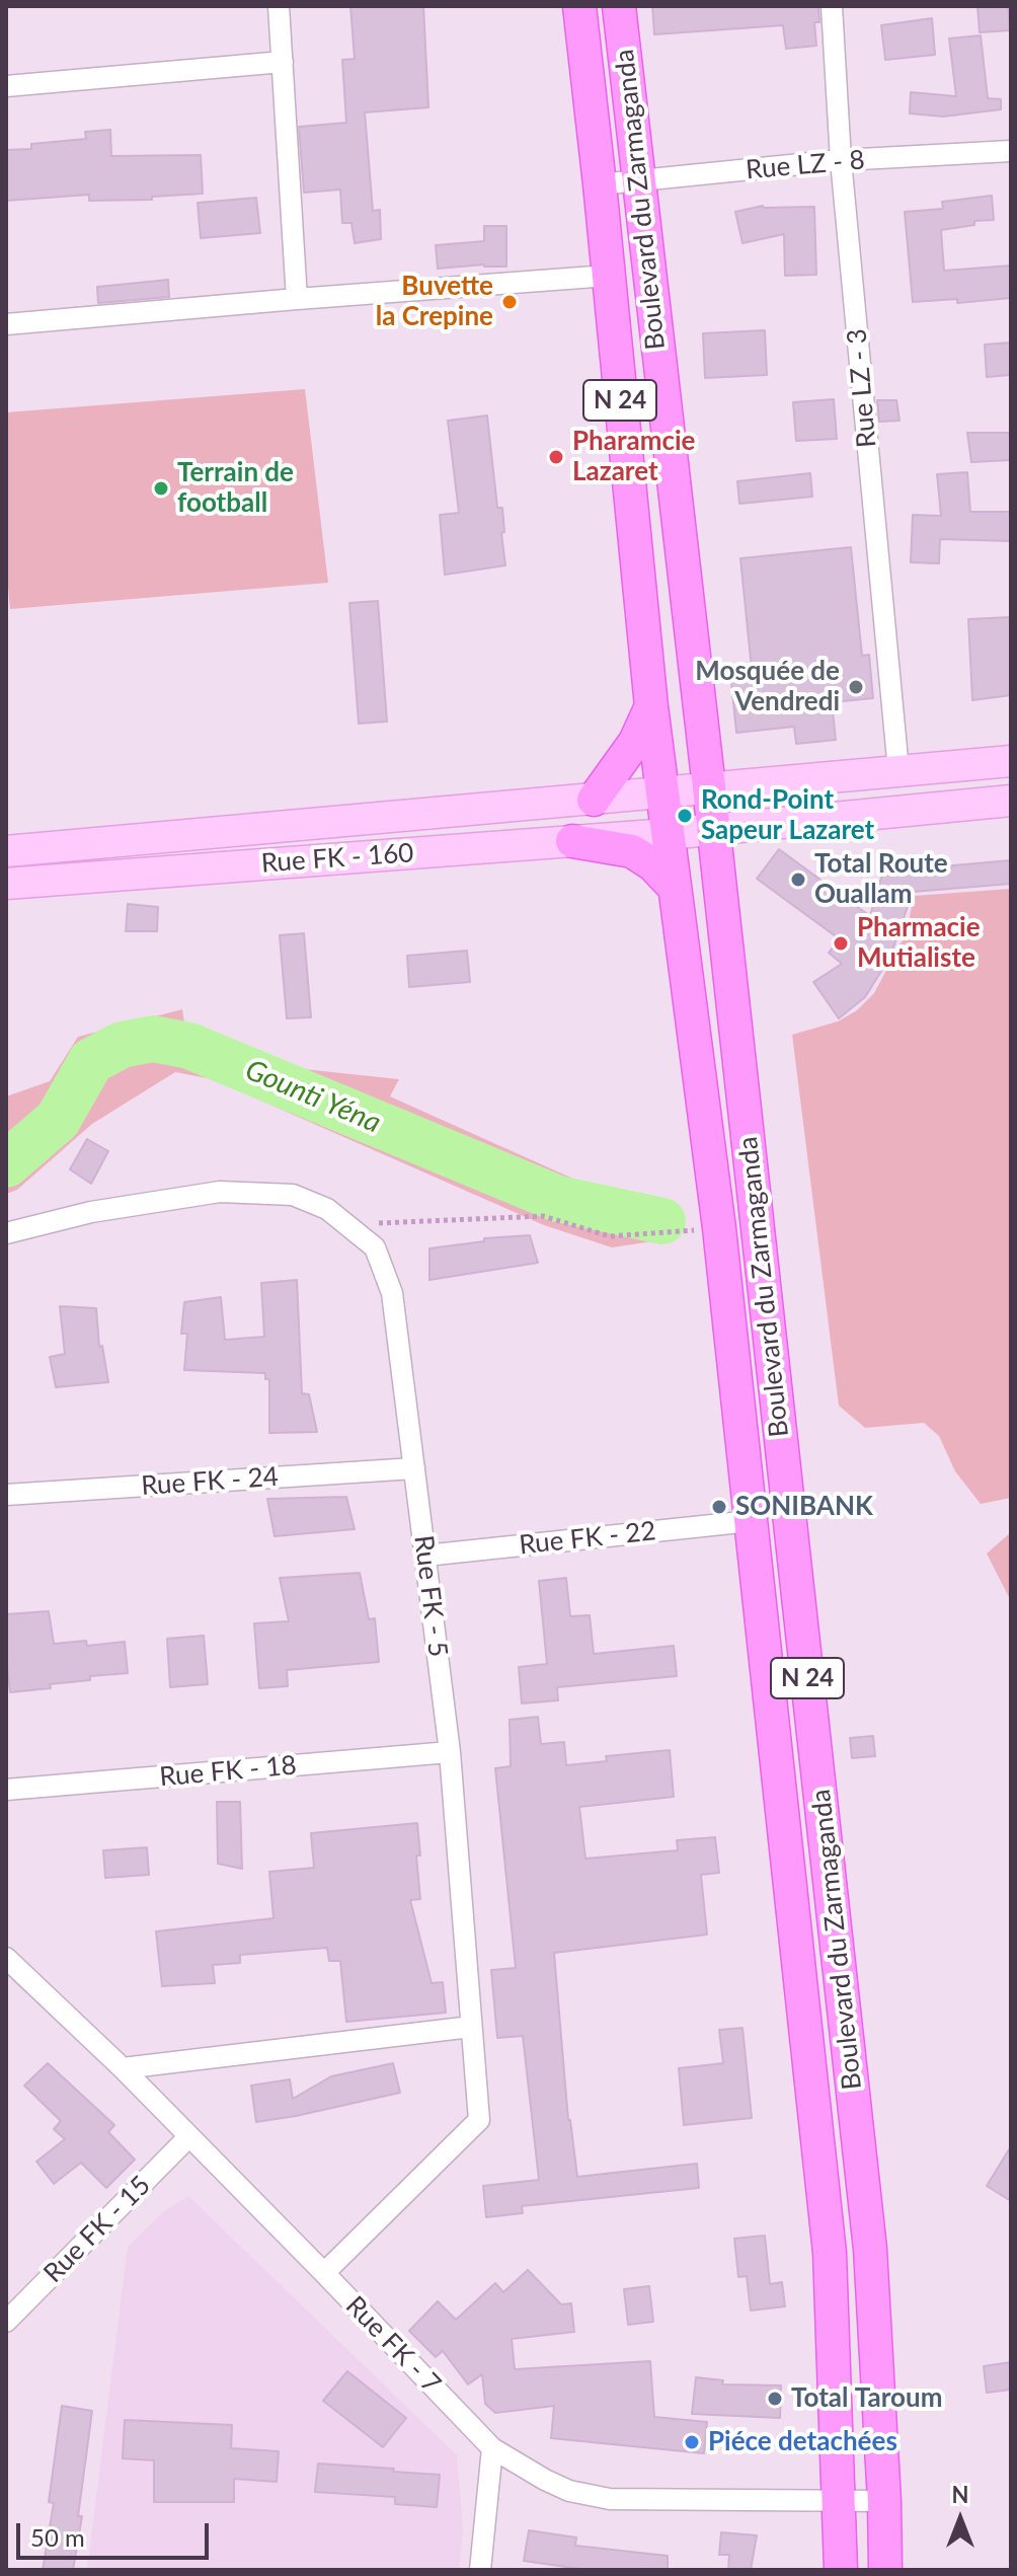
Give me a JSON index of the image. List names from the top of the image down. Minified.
{"streets":{"main road":["Boulevard du Zarmaganda","N 24","Rue FK - 160"],"street":["Rue LZ - 8","Rue LZ - 3","Rue FK - 24","Rue FK - 22","Rue FK - 5","Rue FK - 18","Rue FK - 15","Rue FK - 7"]},"crossings":[["Rue LZ - 8","Boulevard du Zarmaganda"],["Rue LZ - 8","Rue LZ - 3"],["Boulevard du Zarmaganda","Rue FK - 160"],["Boulevard du Zarmaganda","Rue FK - 22"],["Boulevard du Zarmaganda","Rue FK - 7"],["Rue LZ - 3","Rue FK - 160"],["Rue FK - 24","Rue FK - 5"],["Rue FK - 22","Rue FK - 5"],["Rue FK - 5","Rue FK - 18"],["Rue FK - 5","Rue FK - 7"],["Rue FK - 15","Rue FK - 7"]],"water":["Gounti Yéna"],"places":["Buvette la Crepine","Pharamcie Lazaret","Terrain de football","Mosquée de Vendredi","Rond-Point Sapeur Lazaret","Total Route Ouallam","Pharmacie Mutialiste","SONIBANK","Total Taroum","Piéce detachées"],"scale_bar":"50 m","north":"top"}
